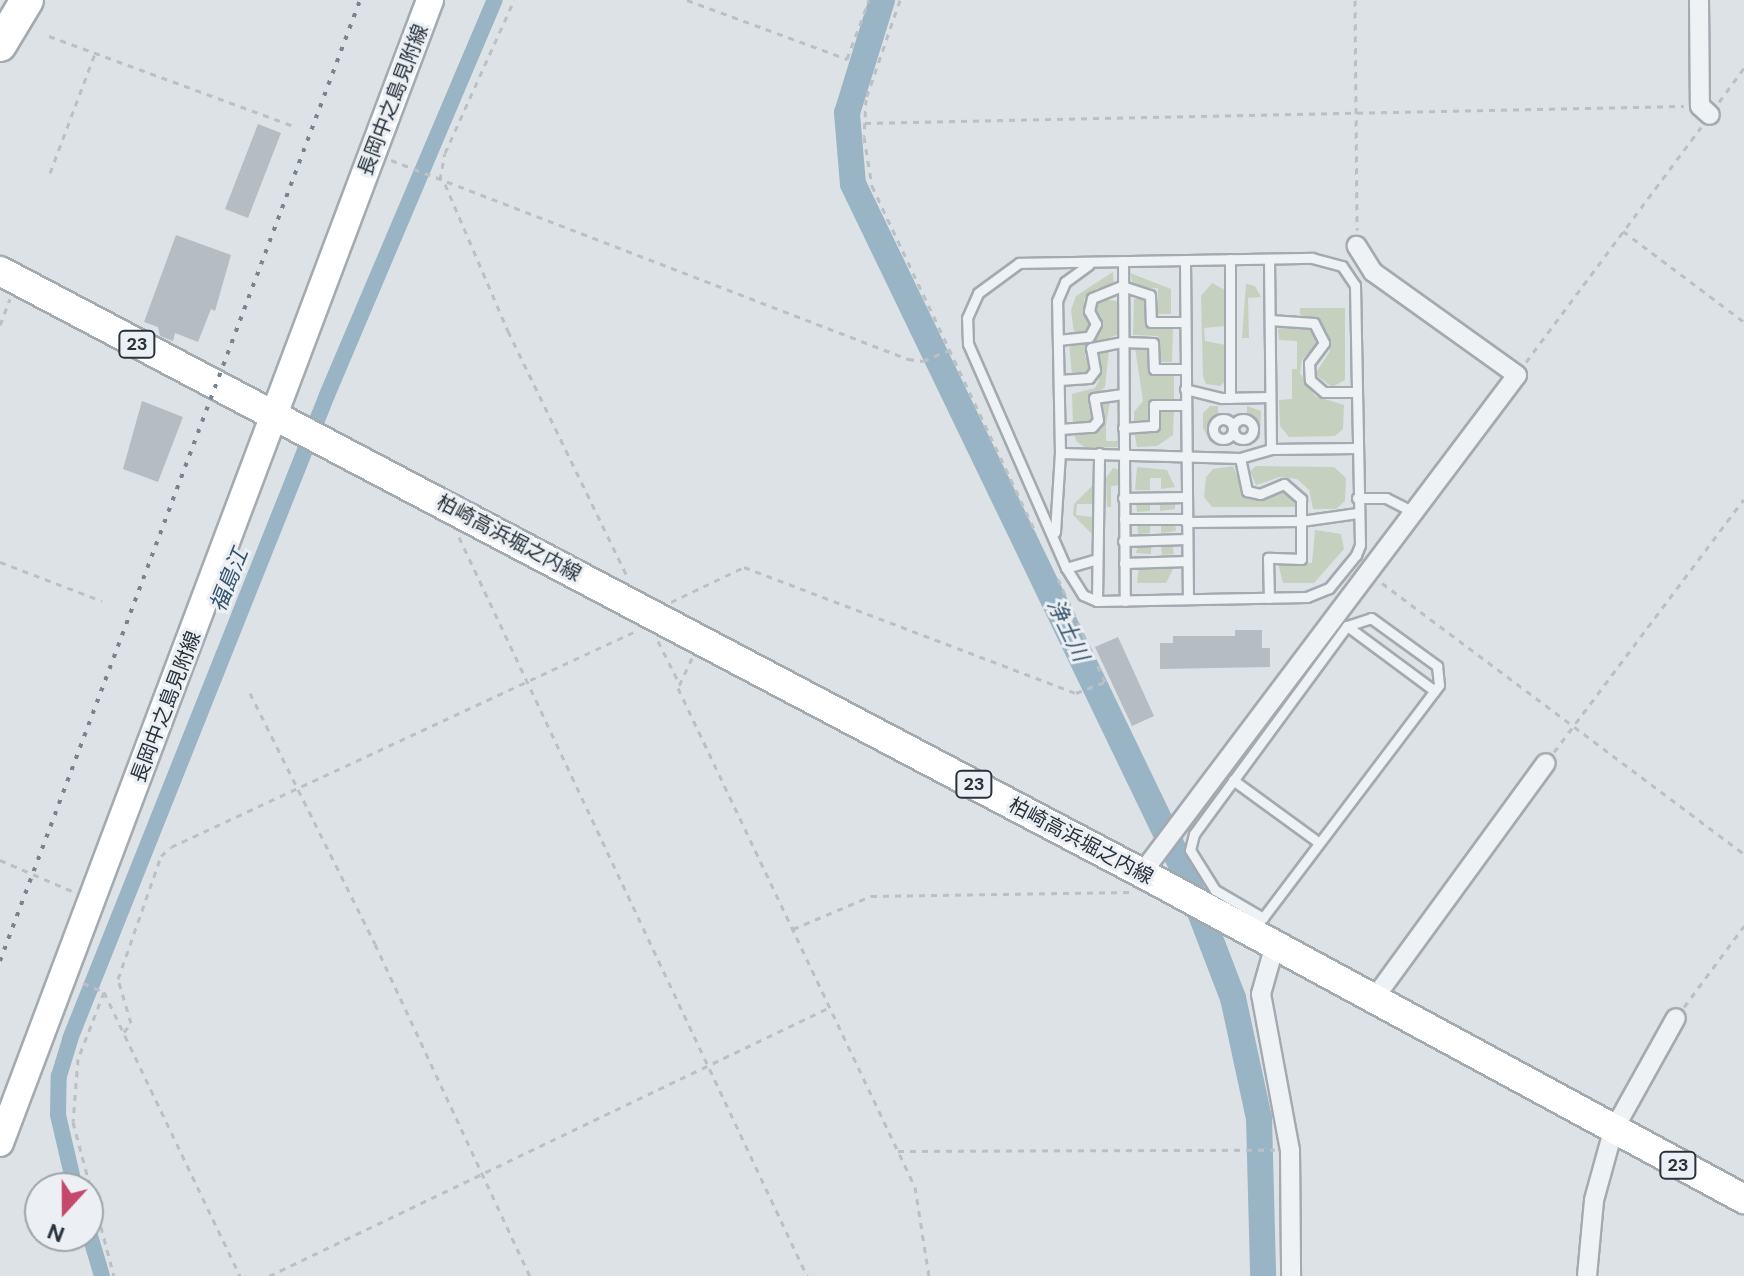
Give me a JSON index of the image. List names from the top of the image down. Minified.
{"streets":{"main road":["長岡中之島見附線","23","柏崎高浜堀之内線"]},"crossings":[["長岡中之島見附線","23"],["長岡中之島見附線","柏崎高浜堀之内線"],["23","柏崎高浜堀之内線"]],"water":["福島江","浄土川"],"north":"bottom"}
